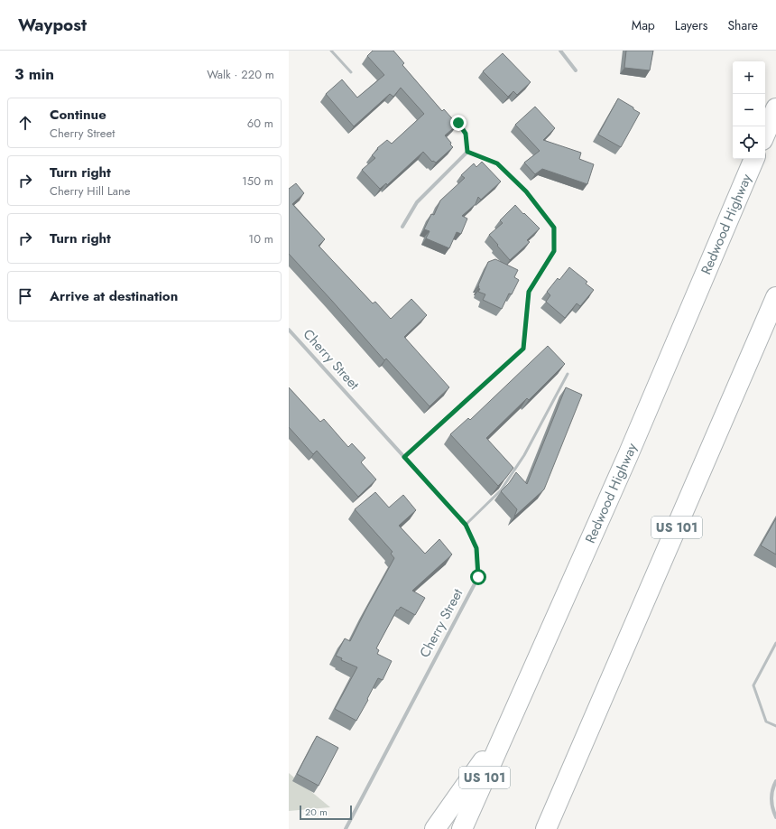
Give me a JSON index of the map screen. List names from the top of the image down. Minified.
{"streets":{"highway":["Redwood Highway","US 101"],"street":["Cherry Street"]},"scale_bar":"20 m","page":{"header":"Waypost","nav":["Map","Layers","Share"],"heading":["3 min","Walk · 220 m"],"map_buttons":["+","−"],"list":[["Continue","Cherry Street","60 m"],["Turn right","Cherry Hill Lane","150 m"],["Turn right","10 m"],"Arrive at destination"],"scale":"20 m"}}
